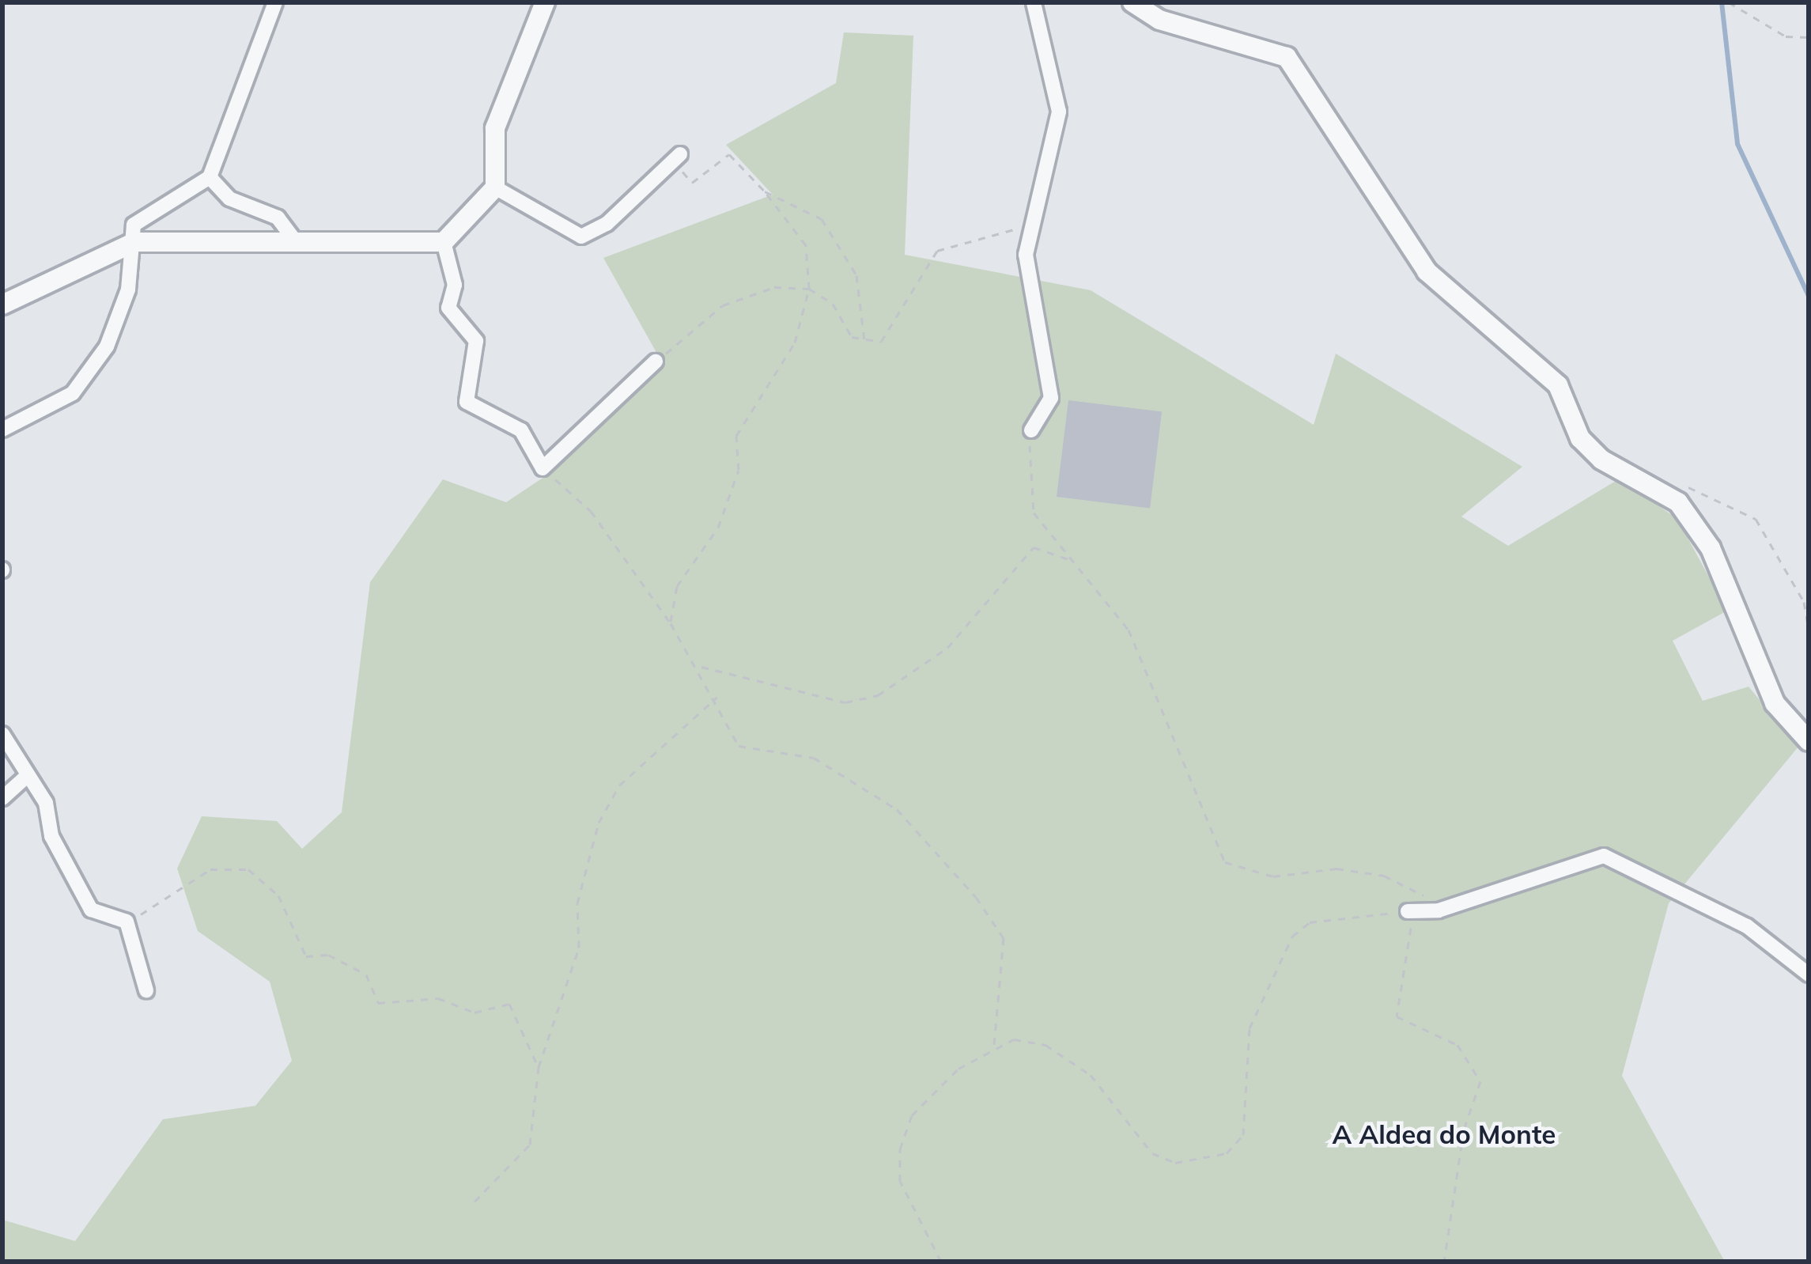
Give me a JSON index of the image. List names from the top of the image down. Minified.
{"districts":["A Aldea do Monte"]}
